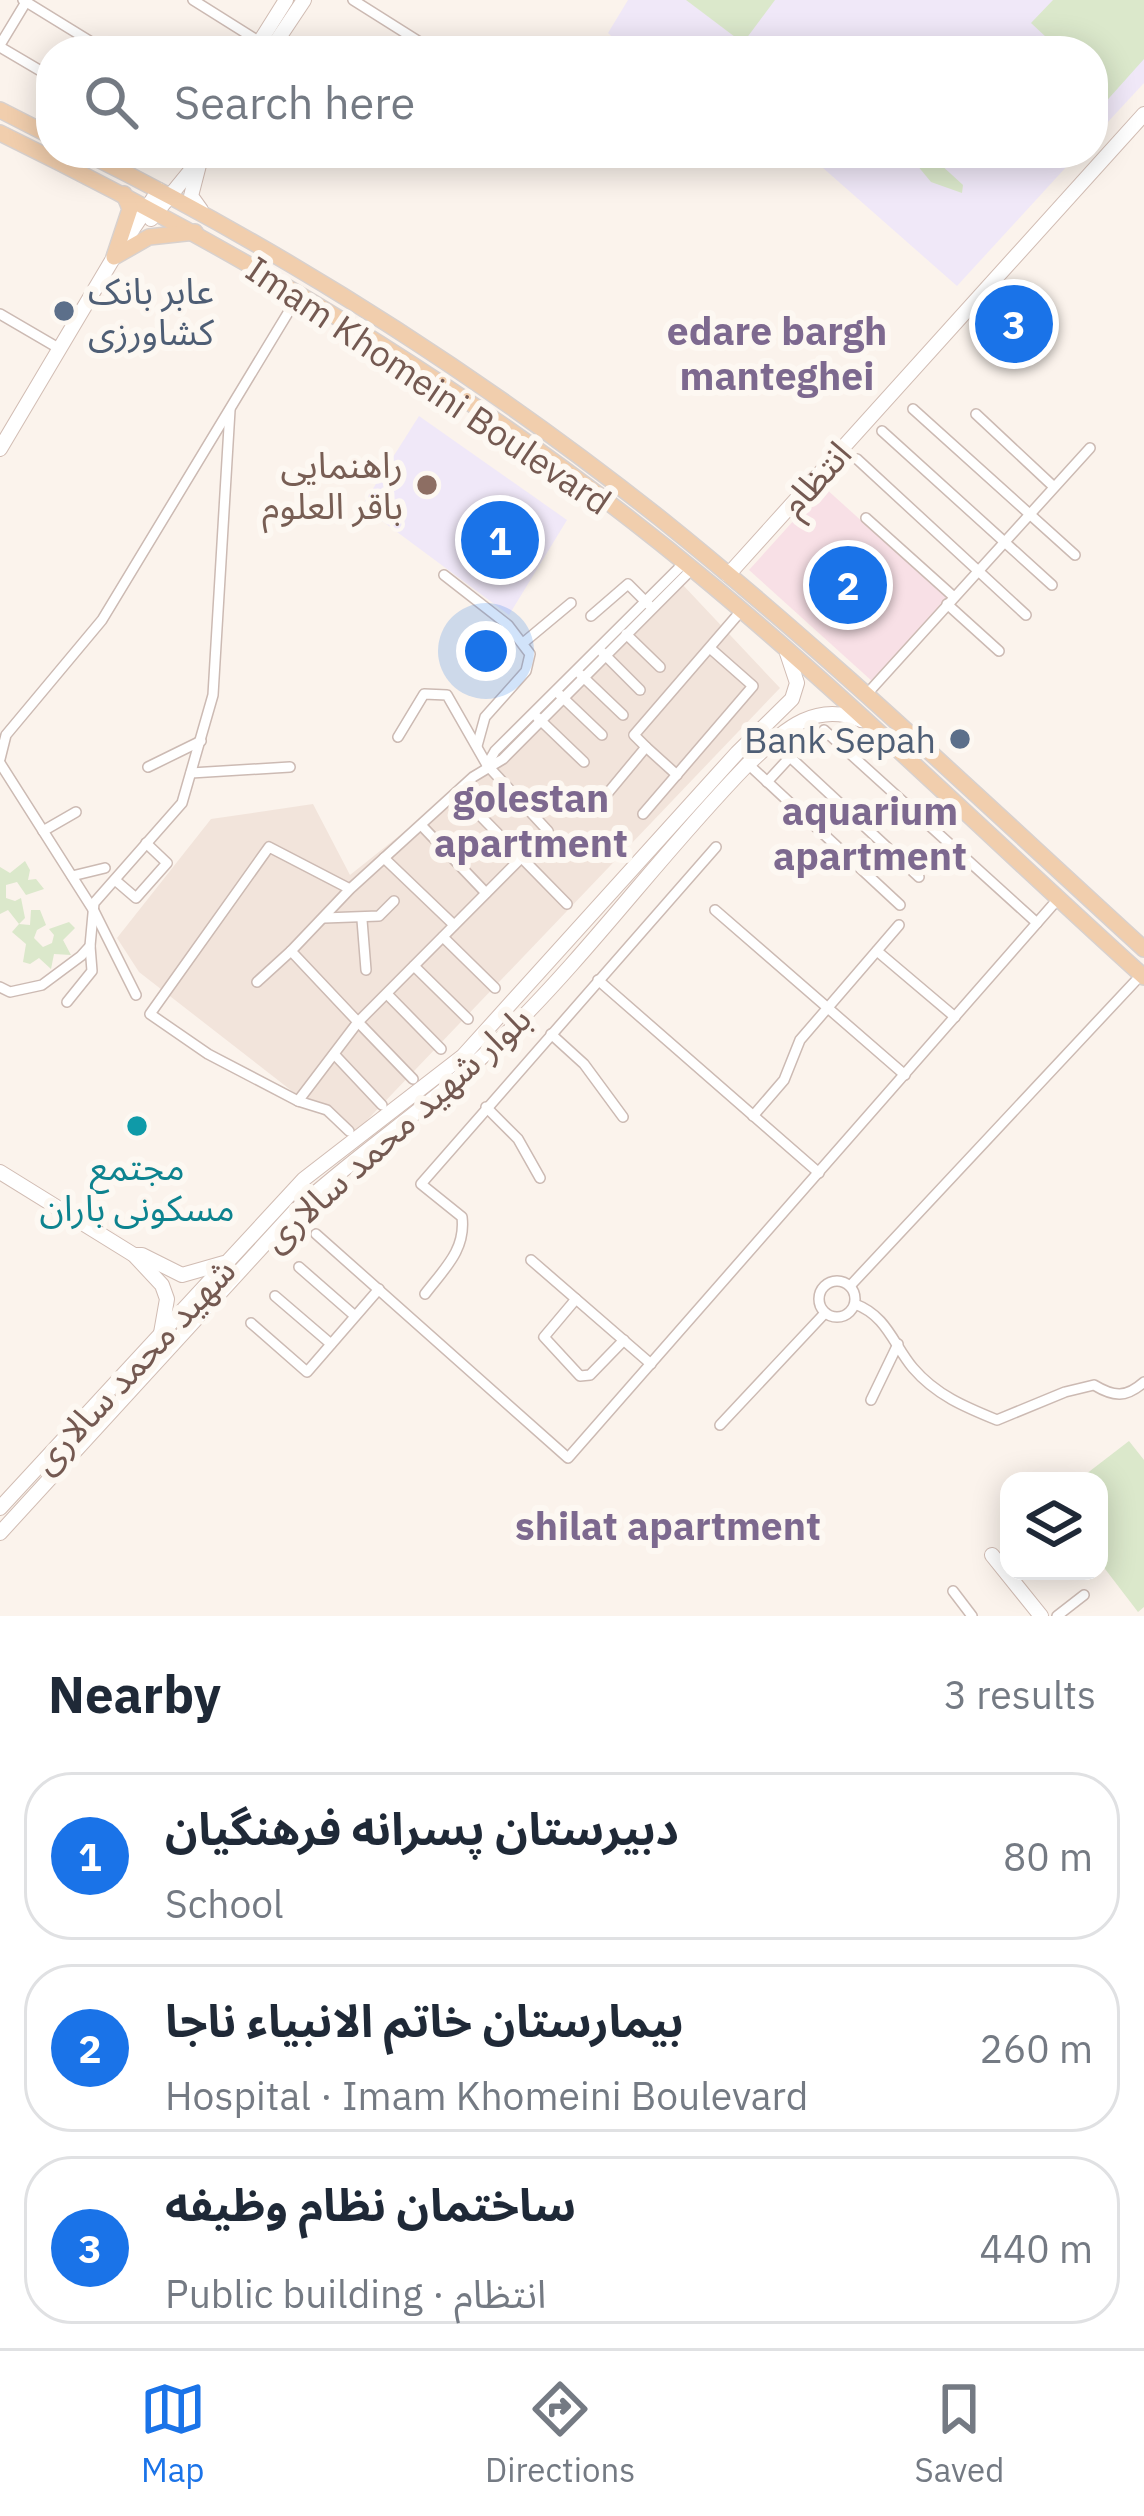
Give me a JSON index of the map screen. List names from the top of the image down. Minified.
{"streets":{"main road":["Imam Khomeini Boulevard","انتظام","بلوار شهید محمد سالاری","شهید محمد سالاری"]},"crossings":[["Imam Khomeini Boulevard","انتظام"],["Imam Khomeini Boulevard","بلوار شهید محمد سالاری"],["Imam Khomeini Boulevard","شهید محمد سالاری"],["بلوار شهید محمد سالاری","شهید محمد سالاری"]],"districts":["edare bargh manteghei","golestan apartment","aquarium apartment","shilat apartment"],"places":["عابر بانک کشاورزی","راهنمایی باقر العلوم","Bank Sepah","مجتمع مسکونی باران"],"page":{"search":"Search here","pins":["3","1","2"],"heading":["Nearby","3 results"],"list":[{"mark":"1","name":"دبیرستان پسرانه فرهنگیان","note":"School","value":"80 m"},{"mark":"2","name":"بیمارستان خاتم الانبیاء ناجا","note":"Hospital · Imam Khomeini Boulevard","value":"260 m"},{"mark":"3","name":"ساختمان نظام وظیفه","note":"Public building · انتظام","value":"440 m"}],"nav":["Map","Directions","Saved"]}}
